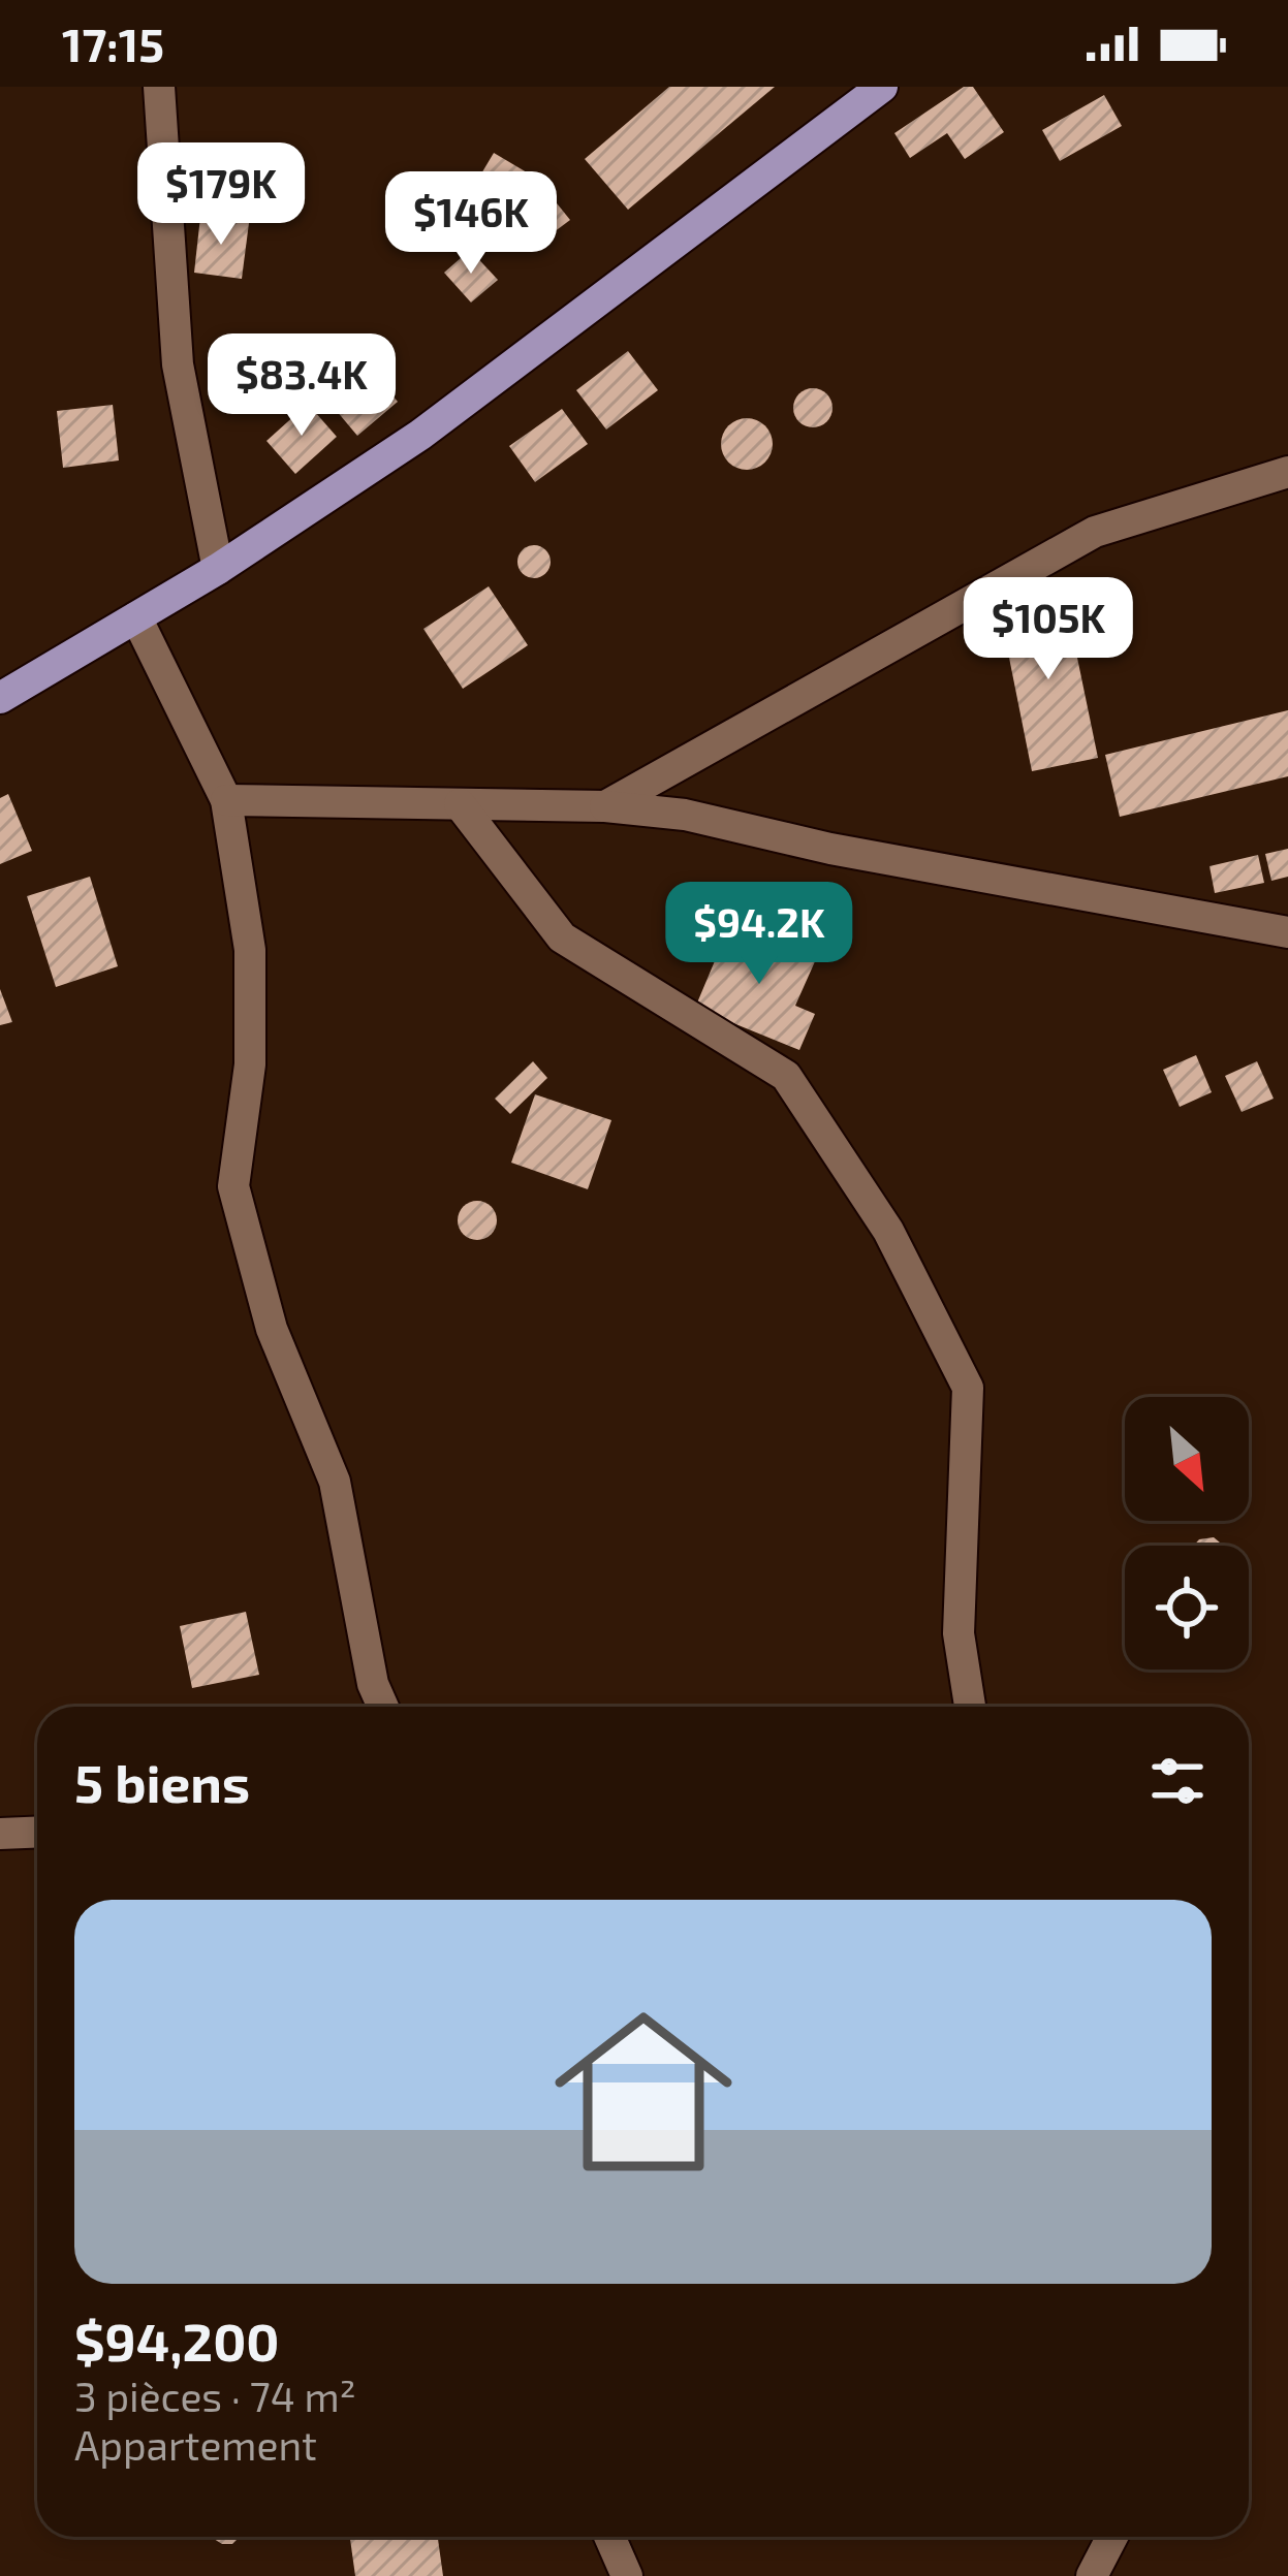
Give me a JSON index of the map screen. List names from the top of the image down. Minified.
{"north":"bottom right","page":{"status":"17:15","price":["$179K","$146K","$83.4K","$105K","$94.2K"],"heading":"5 biens","list":[{"name":"$94,200","note":"3 pièces · 74 m² · Appartement"}]}}
